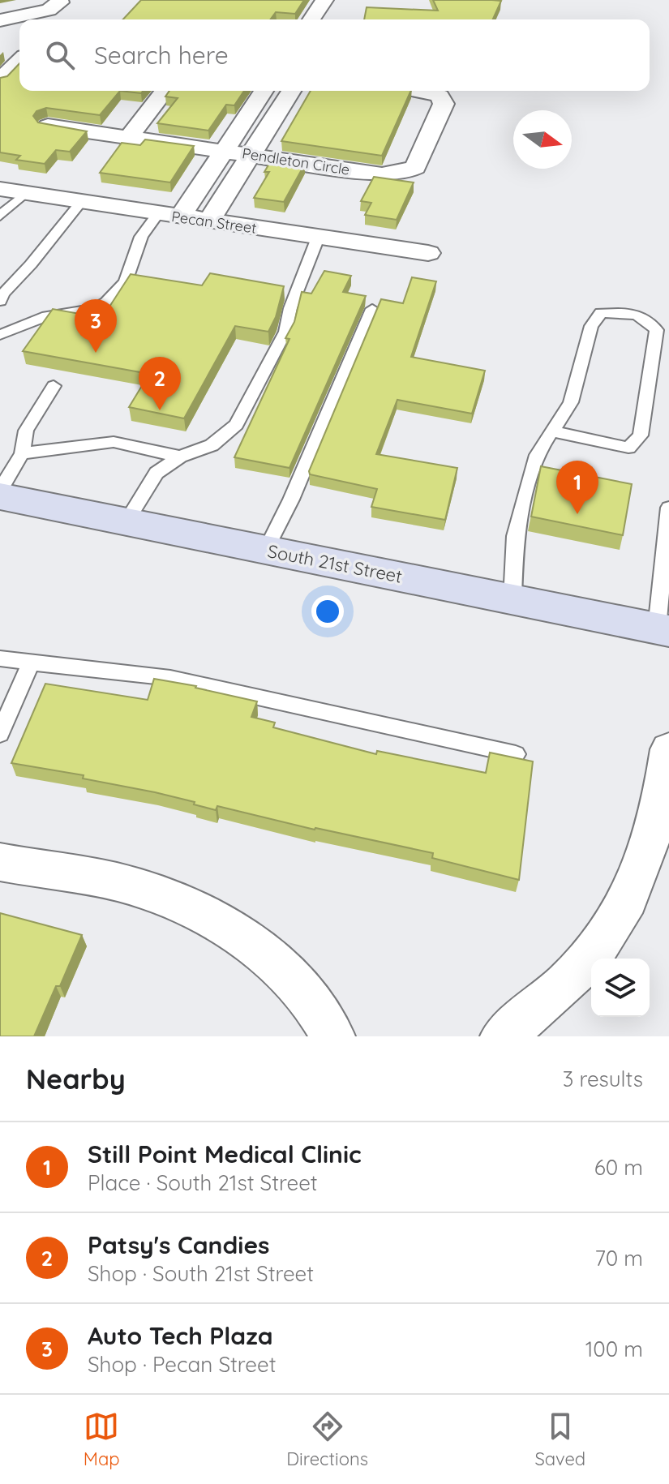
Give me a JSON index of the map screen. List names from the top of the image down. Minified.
{"streets":{"main road":["South 21st Street"],"street":["Pendleton Circle","Pecan Street"]},"north":"right","page":{"search":"Search here","pins":["3","2","1"],"heading":["Nearby","3 results"],"list":[{"mark":"1","name":"Still Point Medical Clinic","note":"Place · South 21st Street","value":"60 m"},{"mark":"2","name":"Patsy's Candies","note":"Shop · South 21st Street","value":"70 m"},{"mark":"3","name":"Auto Tech Plaza","note":"Shop · Pecan Street","value":"100 m"}],"nav":["Map","Directions","Saved"]}}
